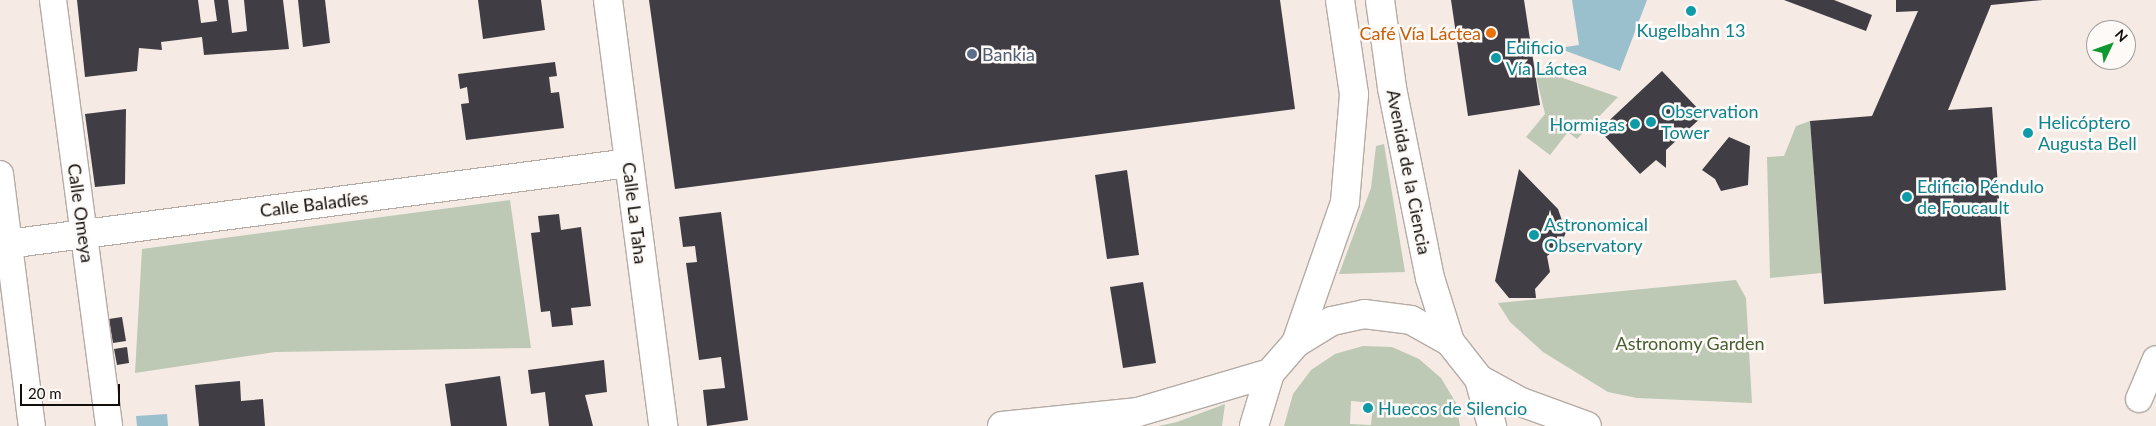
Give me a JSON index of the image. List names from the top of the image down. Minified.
{"streets":{"main road":["Avenida de la Ciencia","Calle Baladíes","Calle La Taha"],"street":["Calle Omeya"]},"crossings":[["Calle Baladíes","Calle Omeya"],["Calle Baladíes","Calle La Taha"]],"parks":["Astronomy Garden"],"places":["Kugelbahn 13","Café Vía Láctea","Bankia","Edificio Vía Láctea","Observation Tower","Hormigas","Helicóptero Augusta Bell","Edificio Péndulo de Foucault","Astronomical Observatory","Huecos de Silencio"],"scale_bar":"20 m","north":"top right"}
